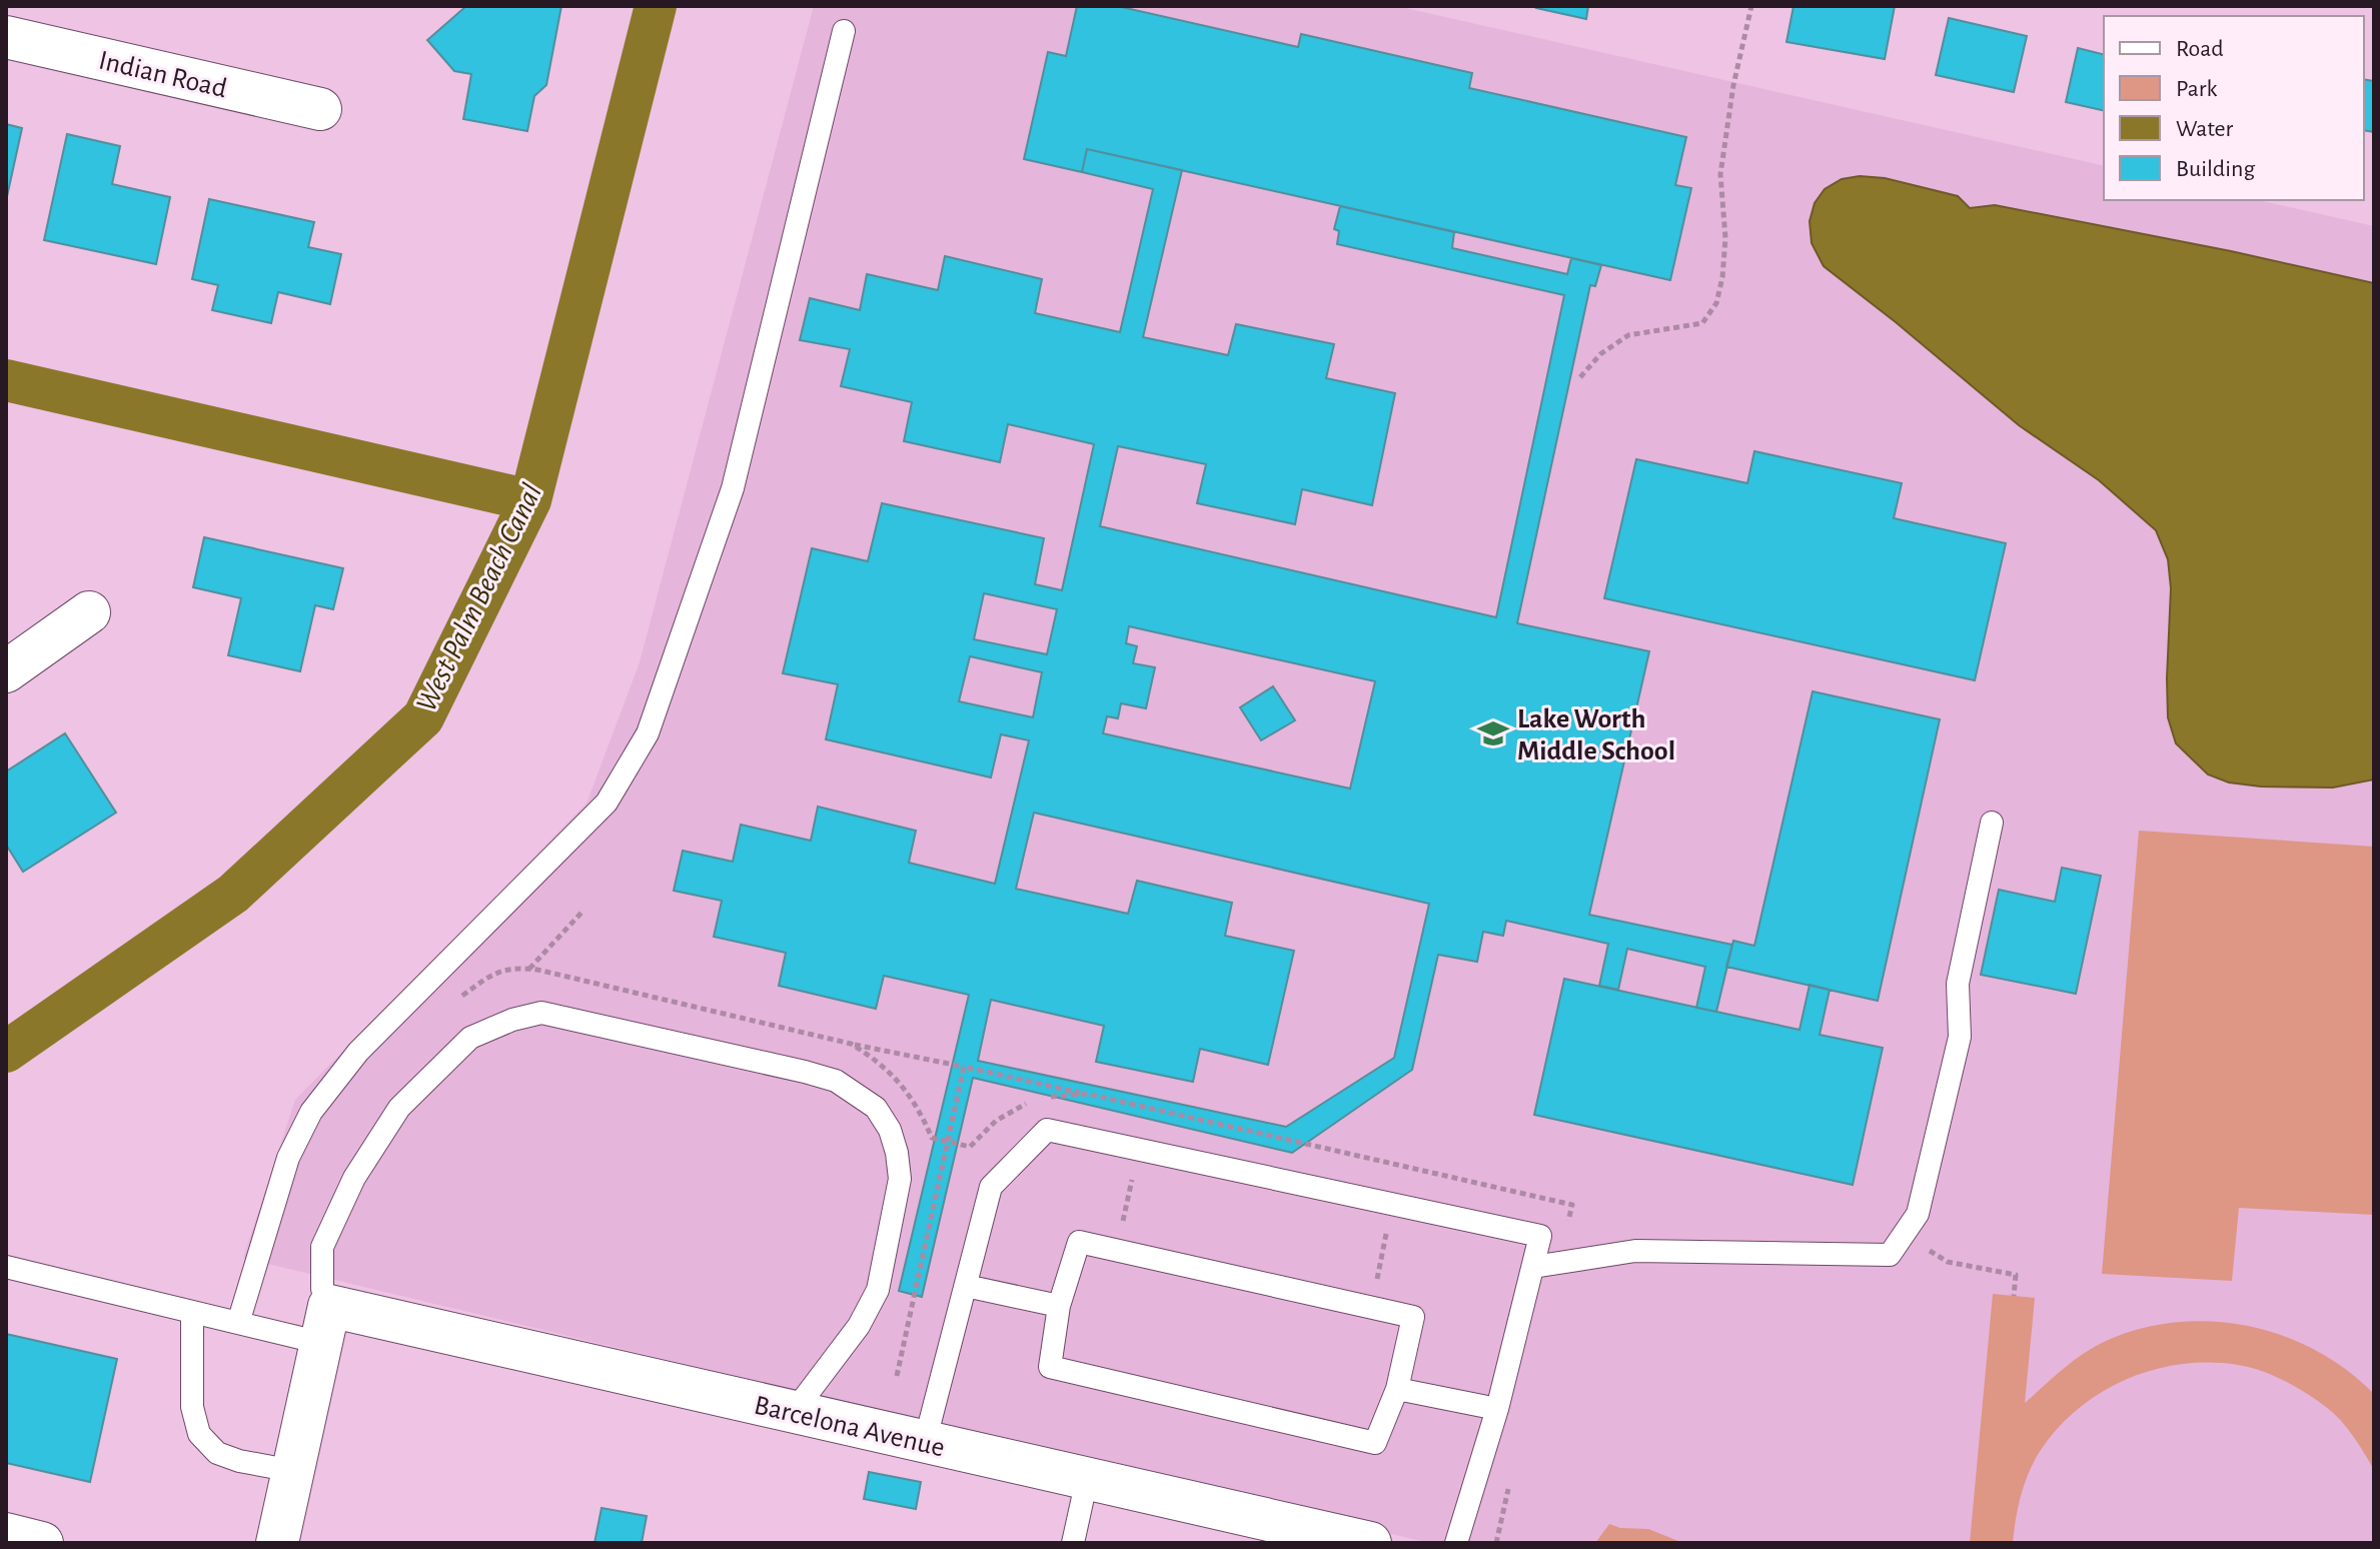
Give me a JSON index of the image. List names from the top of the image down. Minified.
{"streets":{"street":["Indian Road","Barcelona Avenue"]},"water":["West Palm Beach Canal"],"places":{"school or university":["Lake Worth Middle School"]},"legend":["Road","Park","Water","Building"]}
